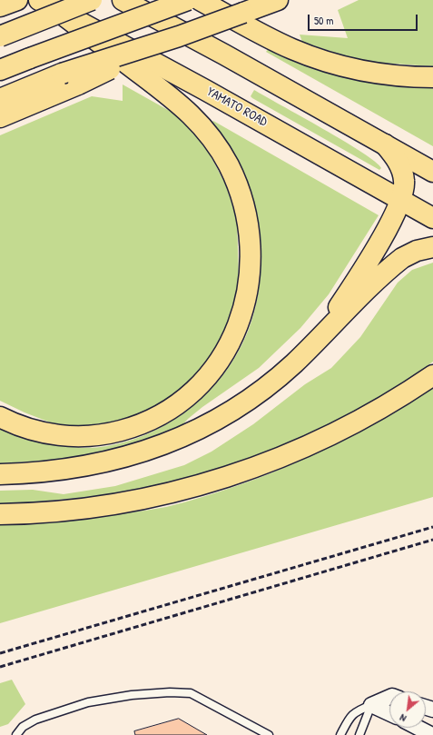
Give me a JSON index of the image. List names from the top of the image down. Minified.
{"streets":{"main road":["YAMATO ROAD"]},"scale_bar":"50 m","north":"bottom left"}
